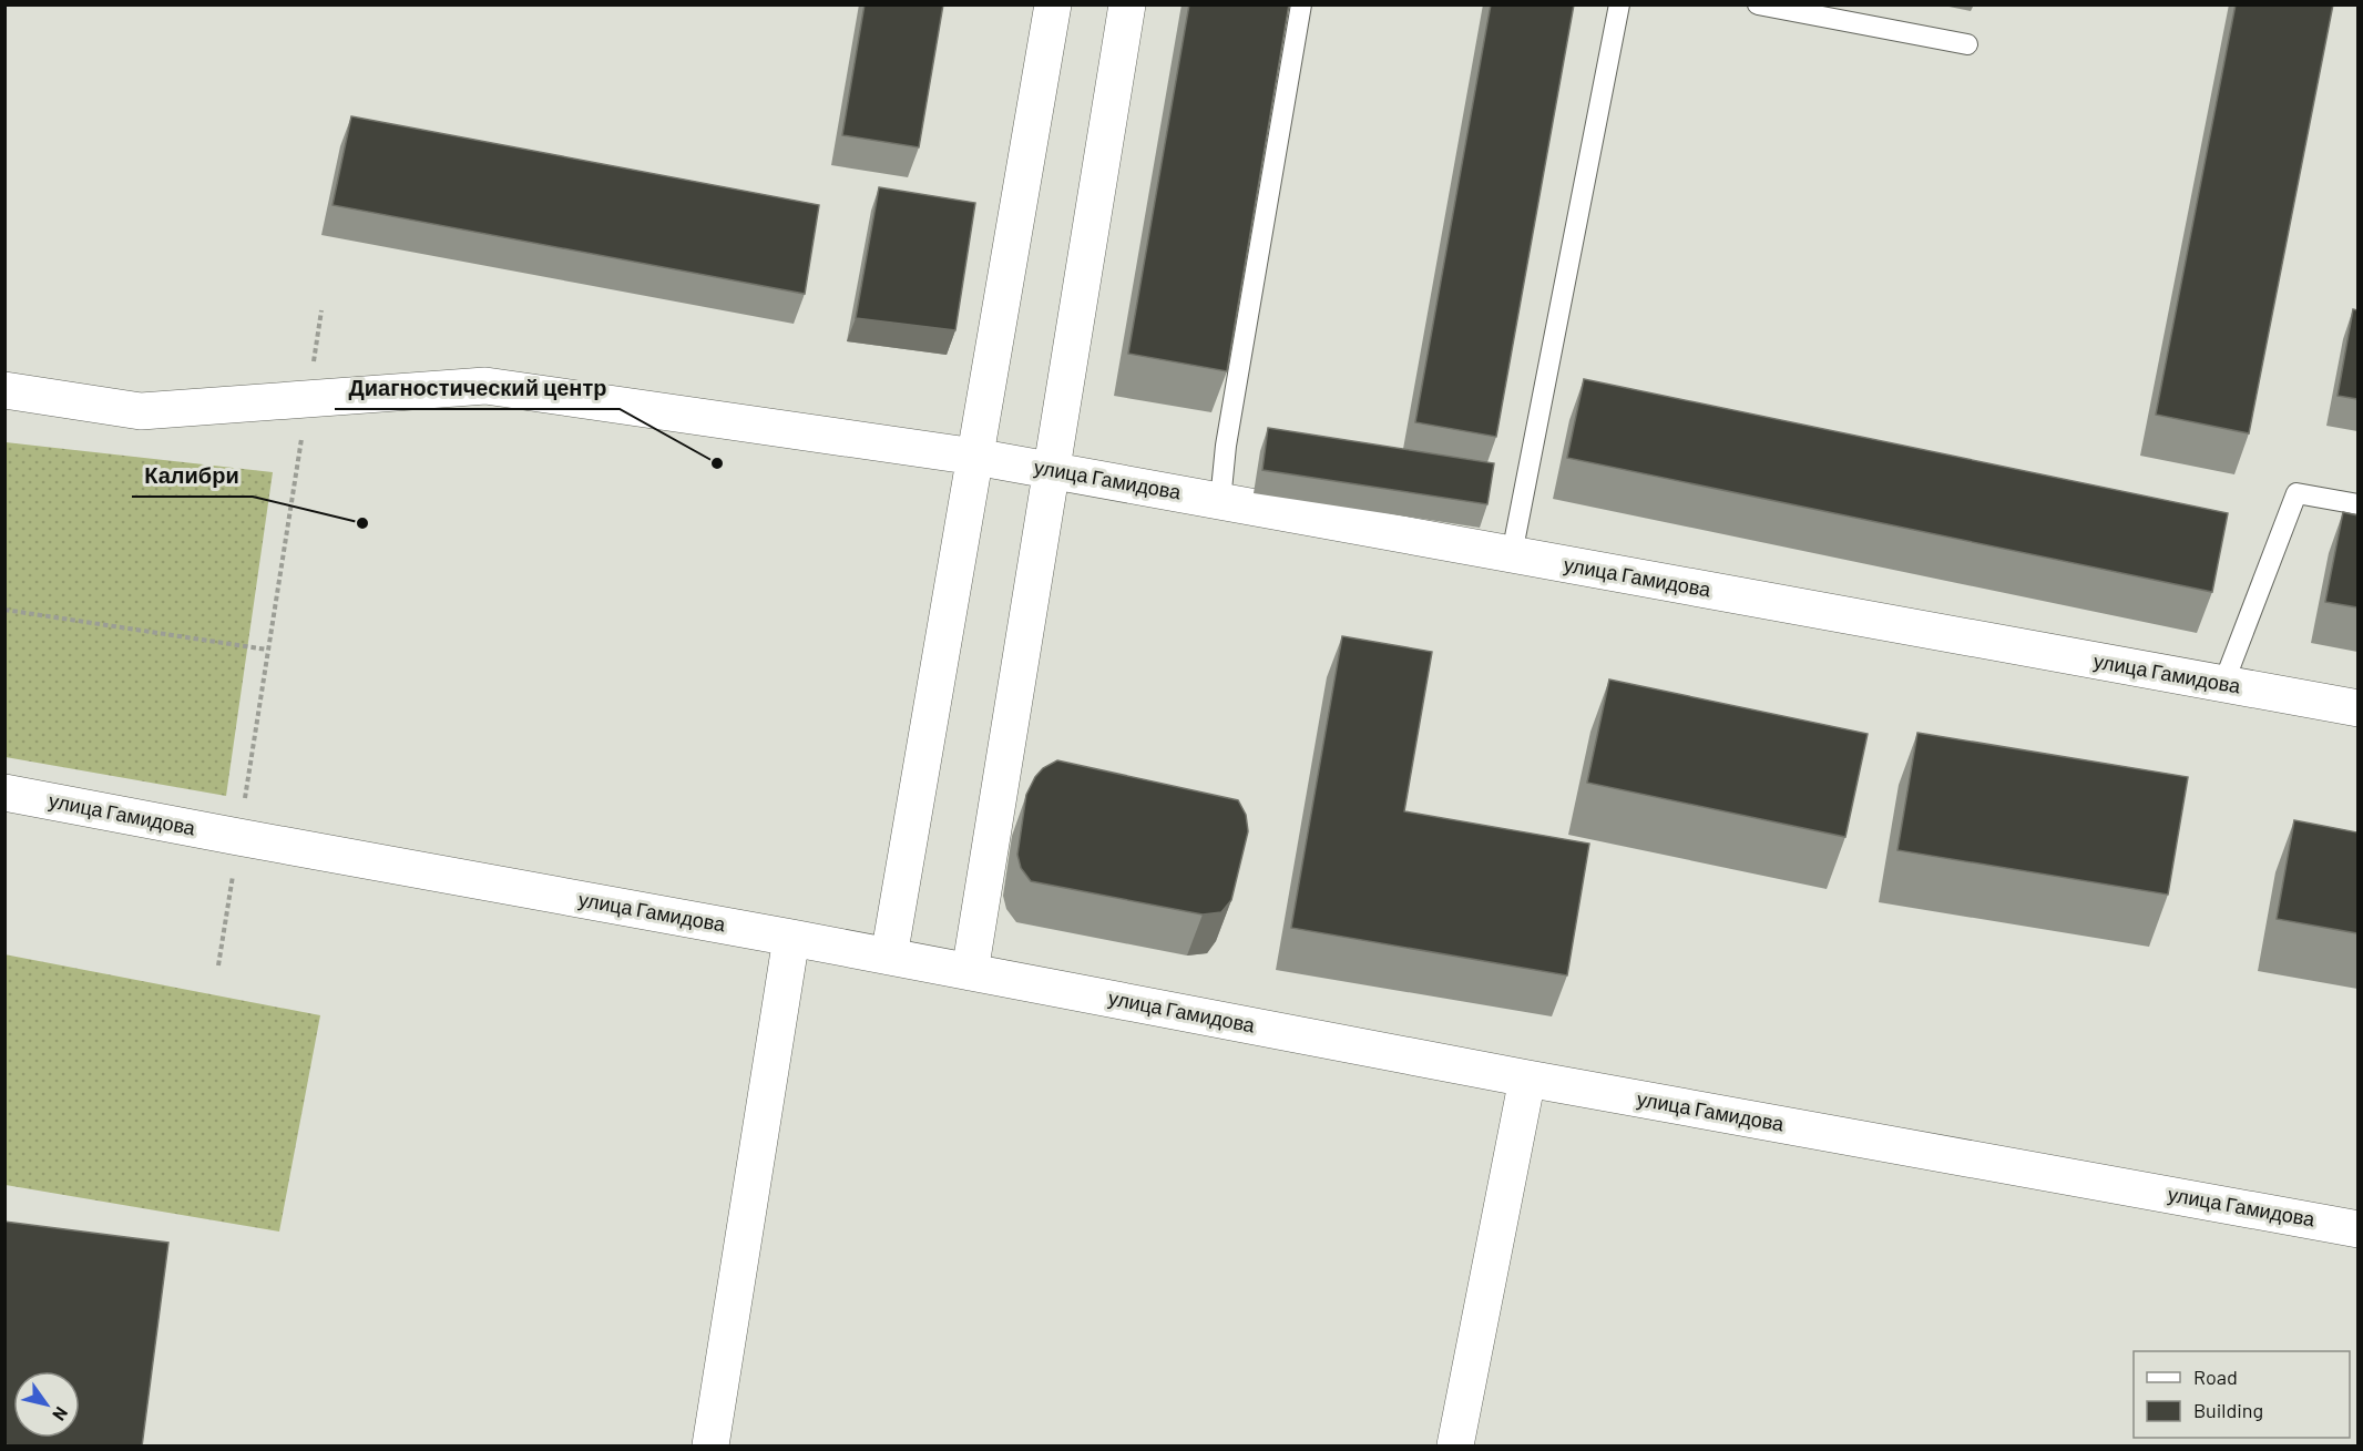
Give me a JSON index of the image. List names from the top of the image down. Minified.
{"streets":{"street":["улица Гамидова"]},"places":["Диагностический центр","Калибри"],"legend":["Road","Building"],"north":"bottom right"}
